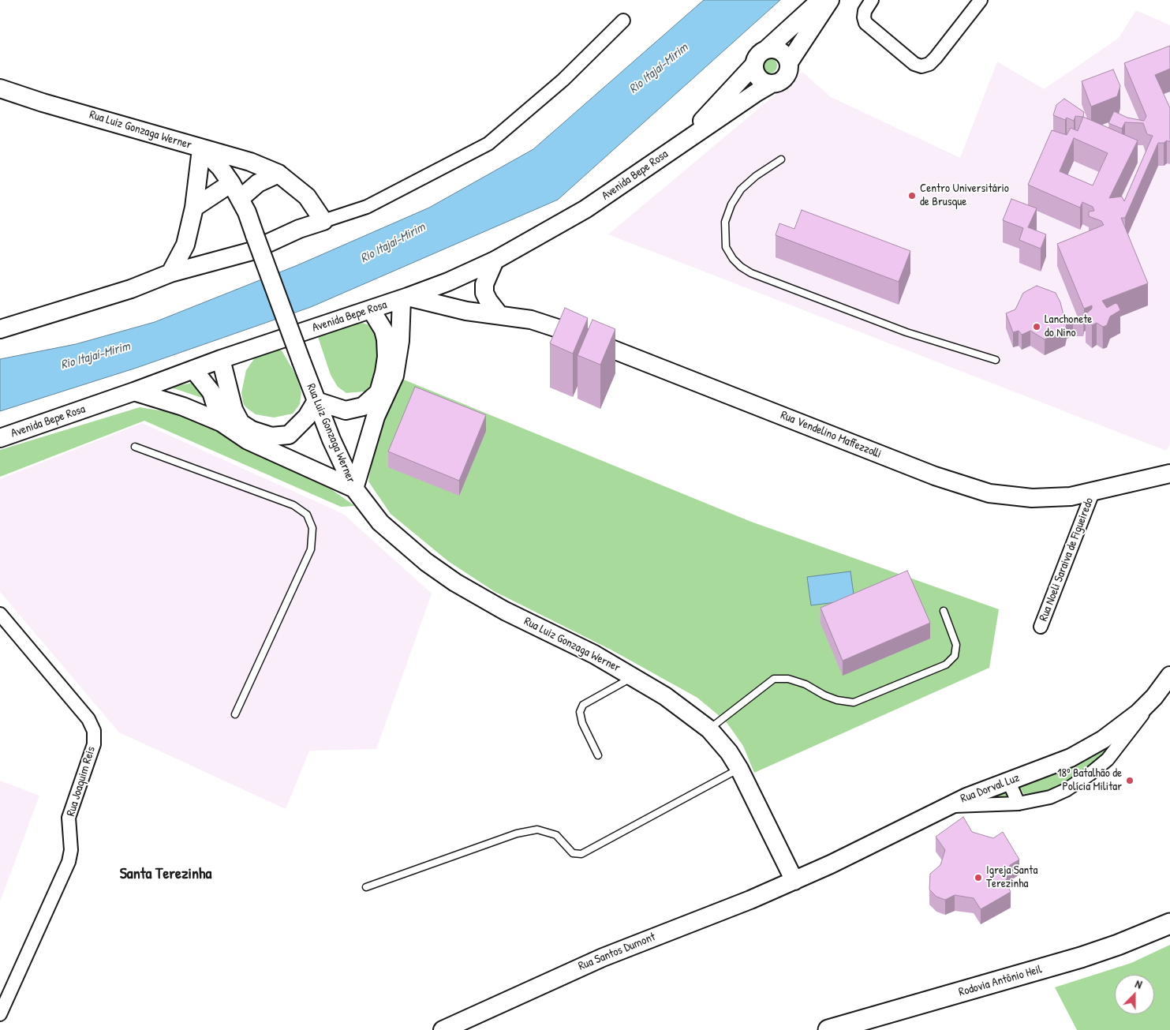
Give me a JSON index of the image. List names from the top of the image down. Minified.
{"streets":{"main road":["Rua Luiz Gonzaga Werner","Avenida Bepe Rosa","Rua Vendelino Maffezzolli","Rua Dorval Luz","Rua Santos Dumont","Rodovia Antônio Heil"],"street":["Rua Noeli Saraiva de Figueiredo","Rua Joaquim Reis"]},"crossings":[["Rua Luiz Gonzaga Werner","Rua Dorval Luz"],["Rua Luiz Gonzaga Werner","Rua Santos Dumont"],["Avenida Bepe Rosa","Rua Vendelino Maffezzolli"],["Rua Vendelino Maffezzolli","Rua Noeli Saraiva de Figueiredo"],["Rua Dorval Luz","Rua Santos Dumont"]],"districts":["Santa Terezinha"],"water":["Rio Itajaí-Mirim"],"places":["Centro Universitário de Brusque","Lanchonete do Nino","18º Batalhão de Polícia Militar","Igreja Santa Terezinha"],"north":"top"}
